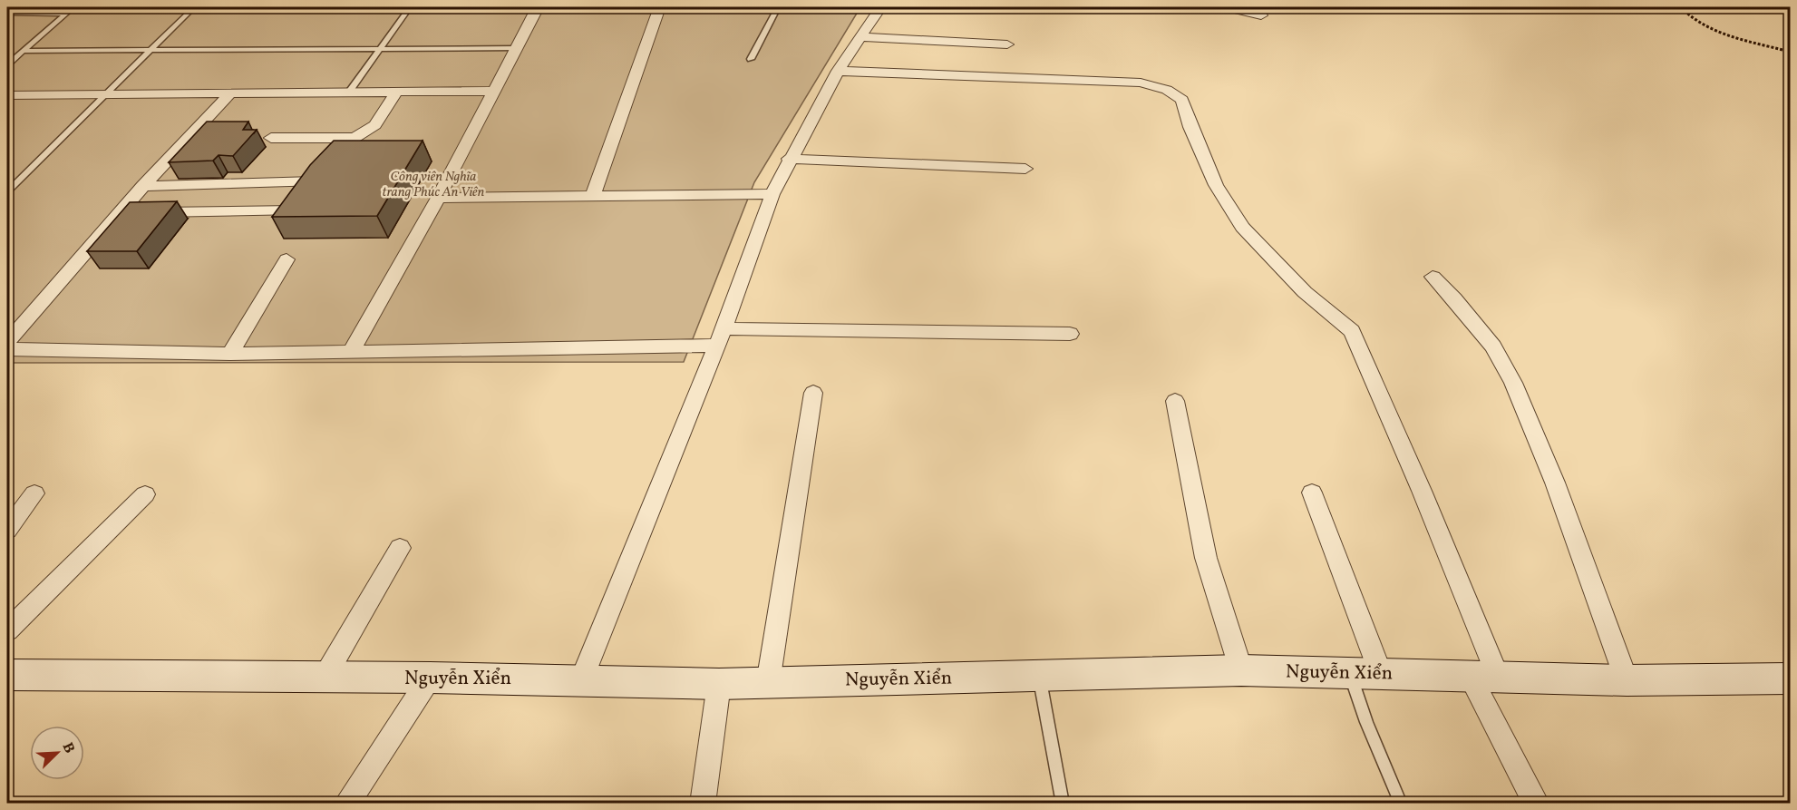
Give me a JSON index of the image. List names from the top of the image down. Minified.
{"streets":{"main road":["Nguyễn Xiển"]},"parks":["Công viên Nghĩa trang Phúc An Viên"],"north":"top right"}
